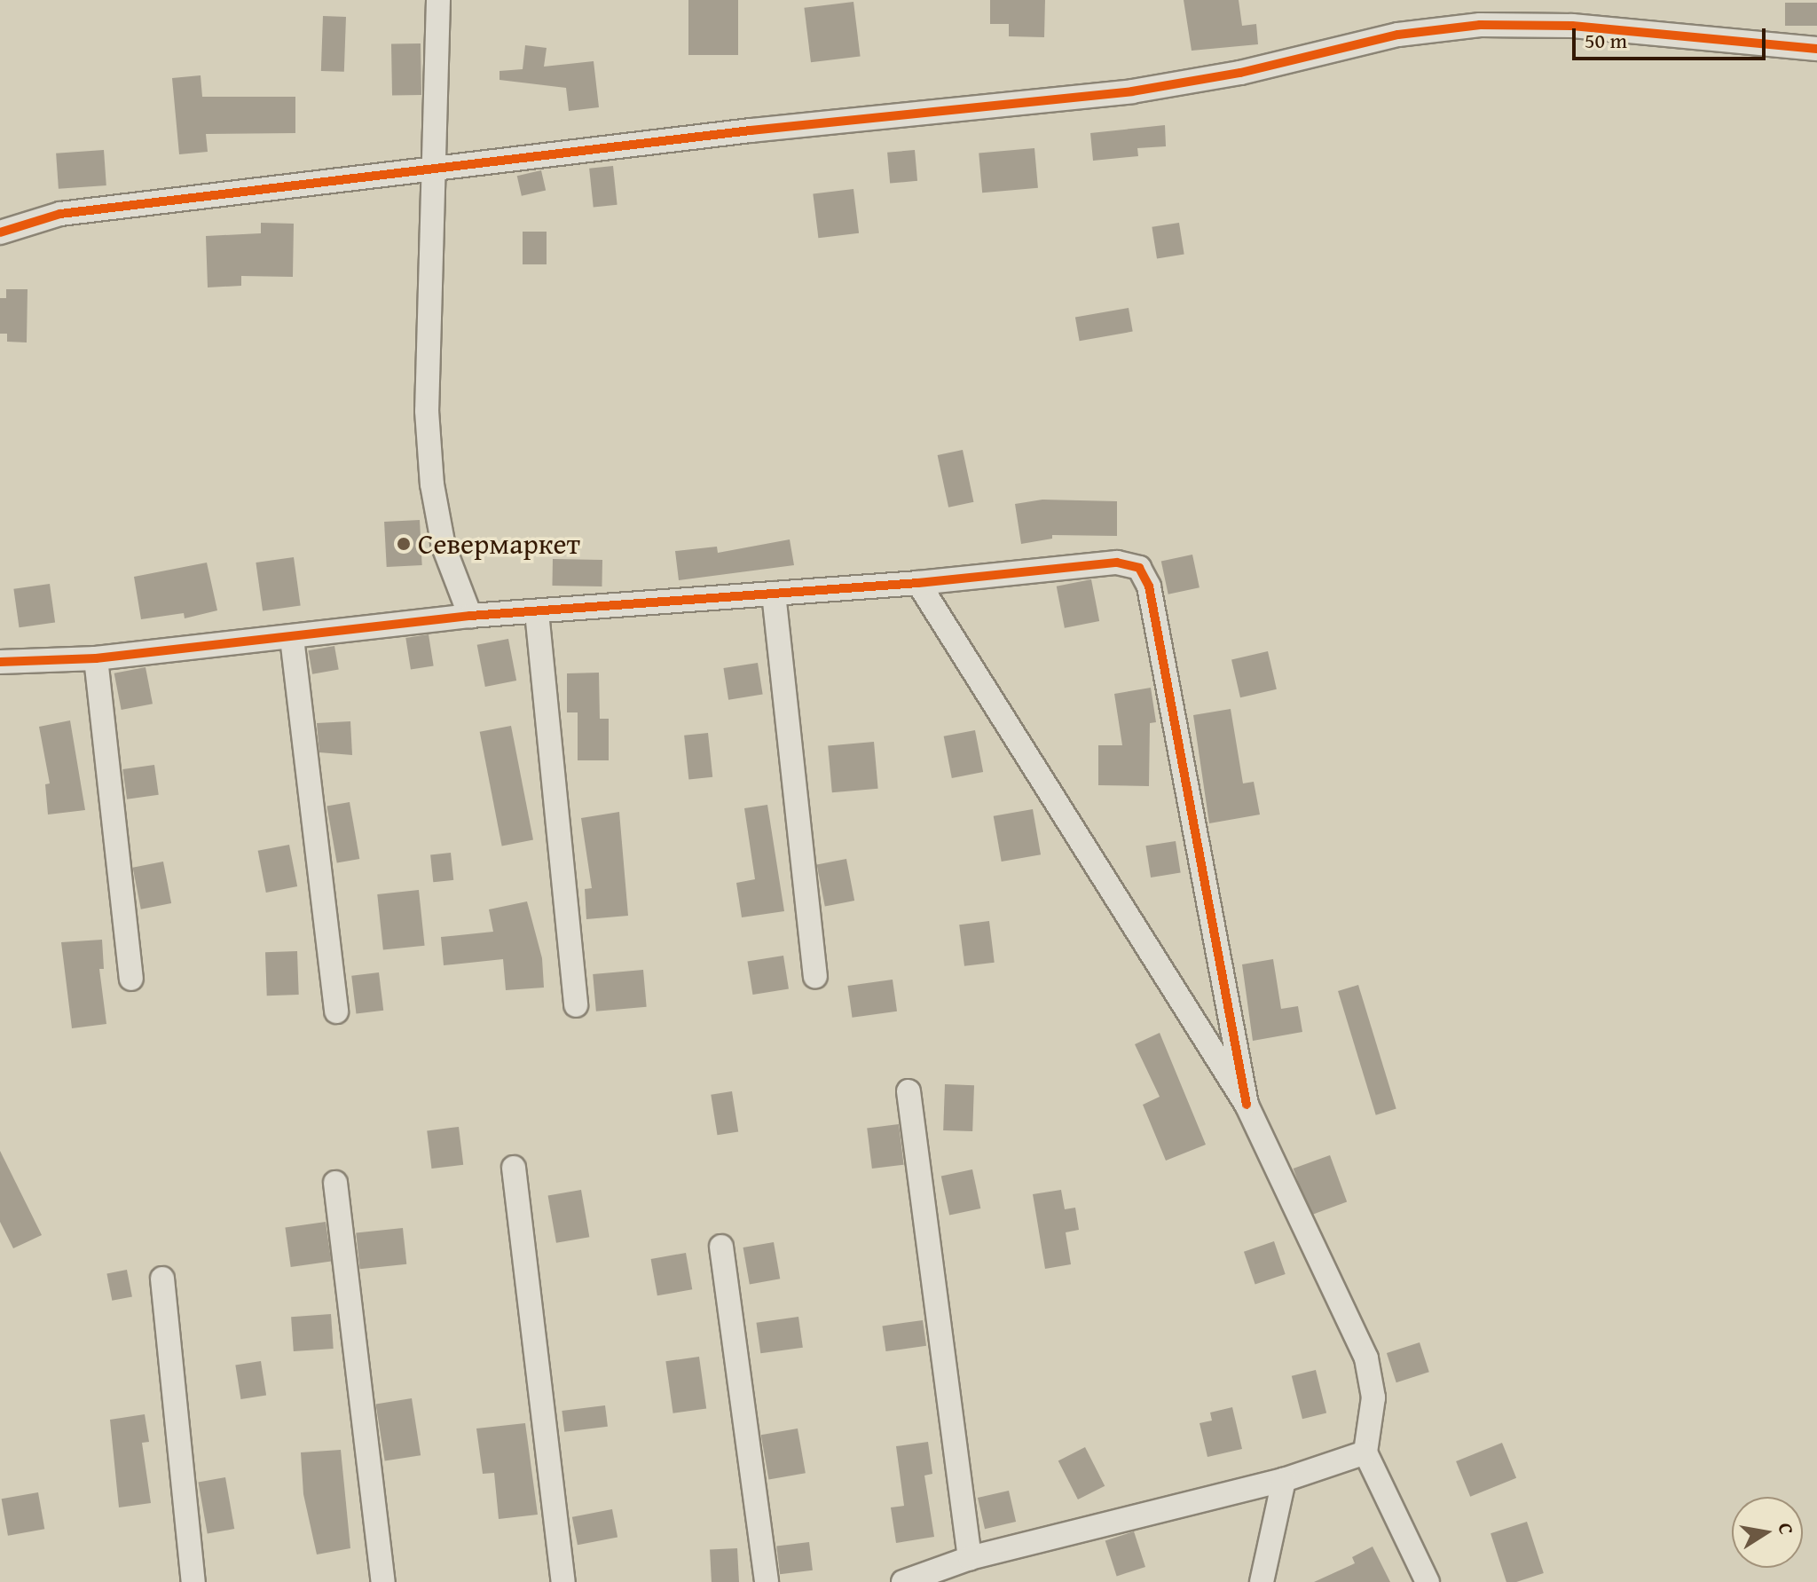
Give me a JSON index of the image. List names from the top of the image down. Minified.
{"places":["Севермаркет"],"scale_bar":"50 m","north":"right"}
